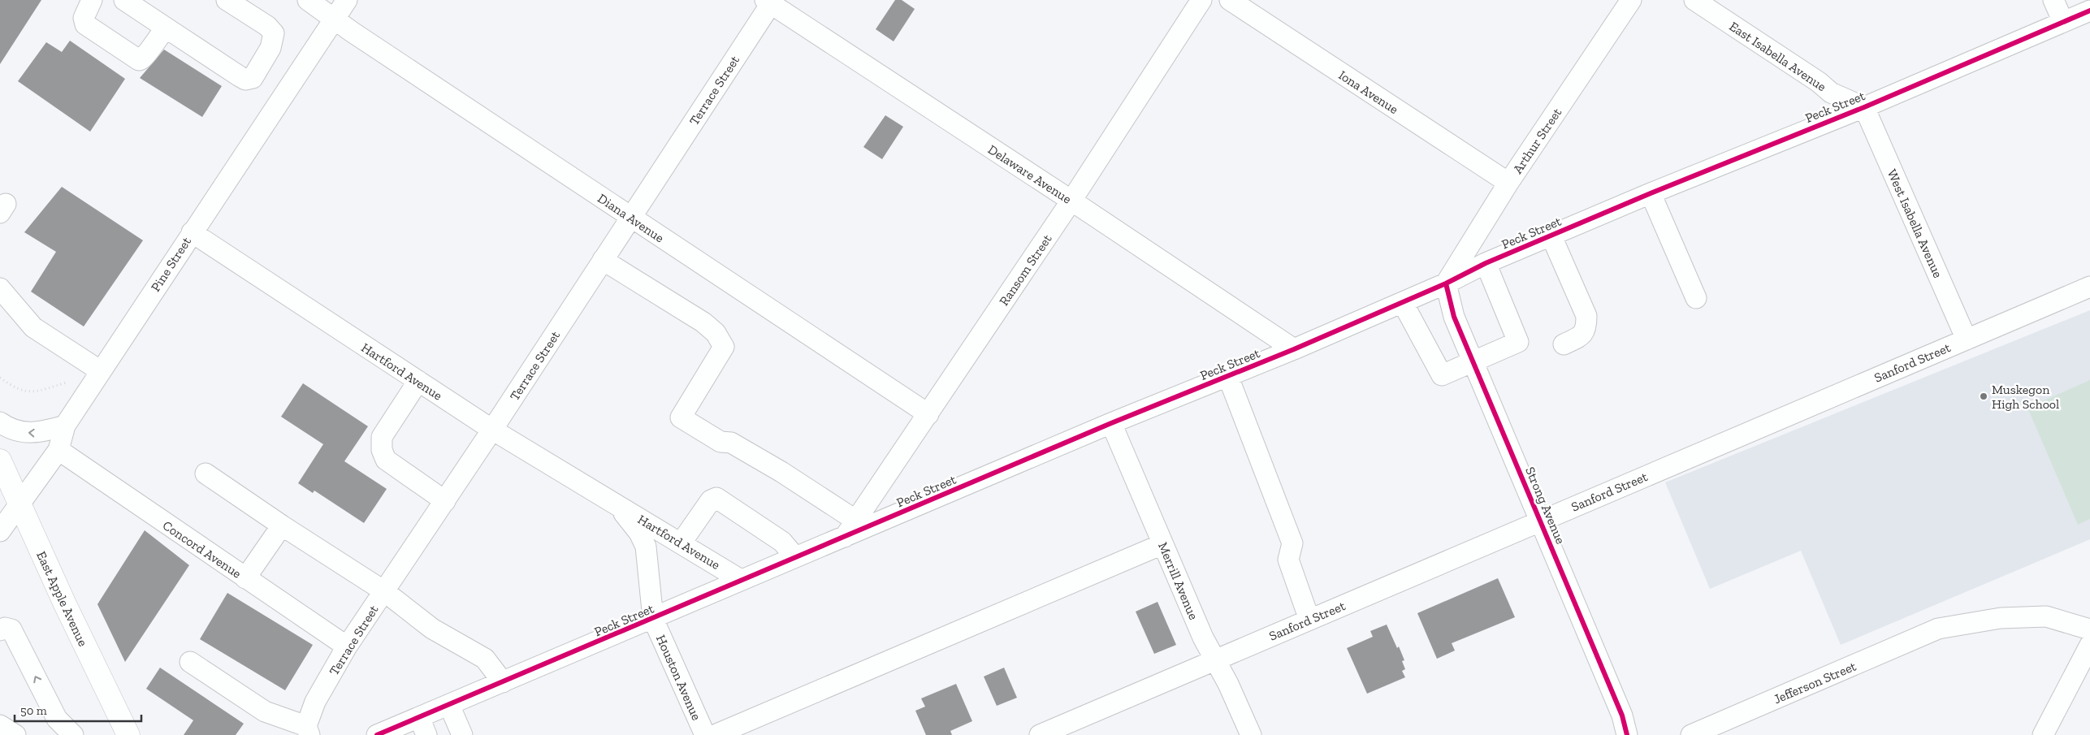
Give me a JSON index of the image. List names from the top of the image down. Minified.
{"streets":{"main road":["East Apple Avenue"],"street":["East Isabella Avenue","Terrace Street","Iona Avenue","Peck Street","Arthur Street","Delaware Avenue","Diana Avenue","West Isabella Avenue","Pine Street","Ransom Street","Sanford Street","Hartford Avenue","Strong Avenue","Concord Avenue","Merrill Avenue","Houston Avenue","Jefferson Street"]},"crossings":[["East Isabella Avenue","Peck Street"],["East Isabella Avenue","West Isabella Avenue"],["Terrace Street","Delaware Avenue"],["Terrace Street","Diana Avenue"],["Terrace Street","Hartford Avenue"],["Terrace Street","Concord Avenue"],["Iona Avenue","Arthur Street"],["Peck Street","Arthur Street"],["Peck Street","Delaware Avenue"],["Peck Street","West Isabella Avenue"],["Peck Street","Ransom Street"],["Peck Street","Hartford Avenue"],["Peck Street","Strong Avenue"],["Peck Street","Merrill Avenue"],["Peck Street","Houston Avenue"],["Arthur Street","Strong Avenue"],["Delaware Avenue","Ransom Street"],["Diana Avenue","Pine Street"],["Diana Avenue","Ransom Street"],["West Isabella Avenue","Sanford Street"],["Pine Street","Hartford Avenue"],["Pine Street","Concord Avenue"],["Pine Street","East Apple Avenue"],["Sanford Street","Strong Avenue"],["Sanford Street","Merrill Avenue"],["Hartford Avenue","Houston Avenue"]],"places":["Muskegon High School"],"scale_bar":"50 m"}
